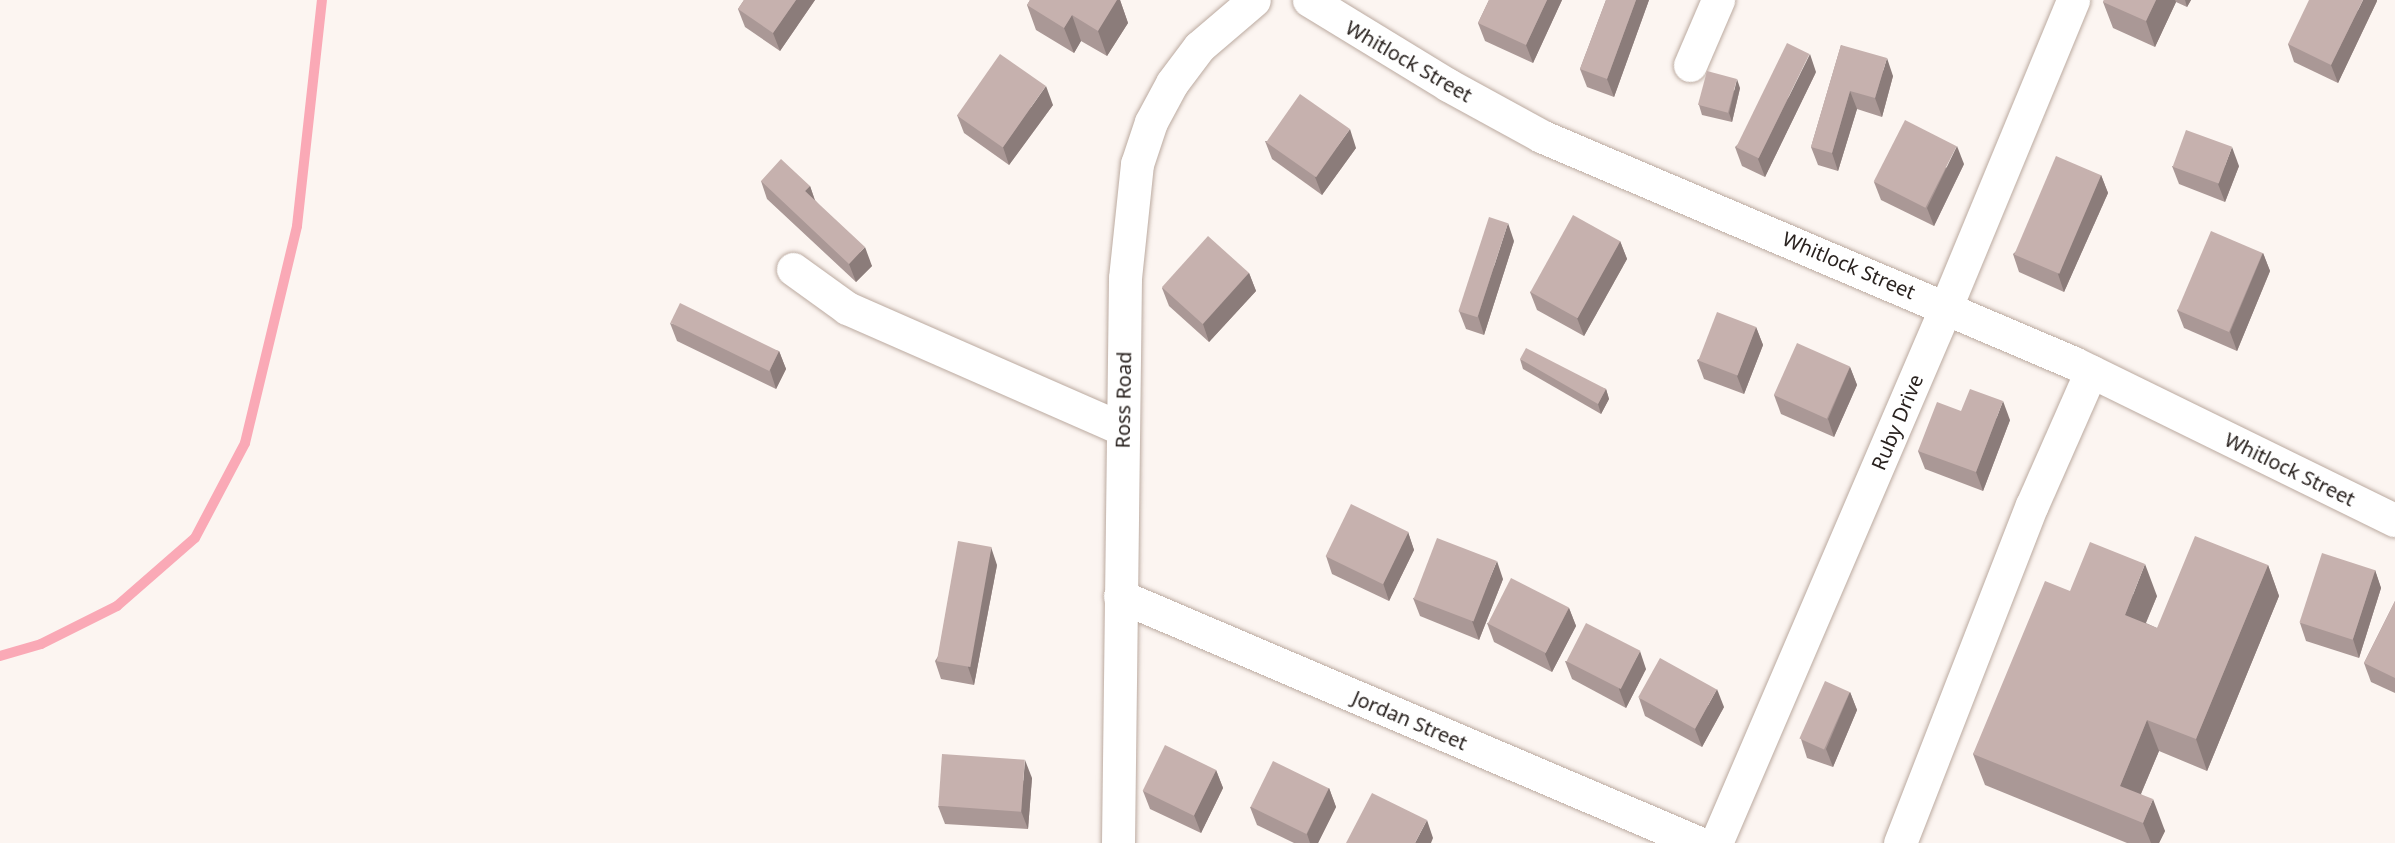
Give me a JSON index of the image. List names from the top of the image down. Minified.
{"streets":{"street":["Whitlock Street","Ross Road","Ruby Drive","Jordan Street"]},"crossings":[["Whitlock Street","Ruby Drive"],["Ross Road","Jordan Street"]]}
